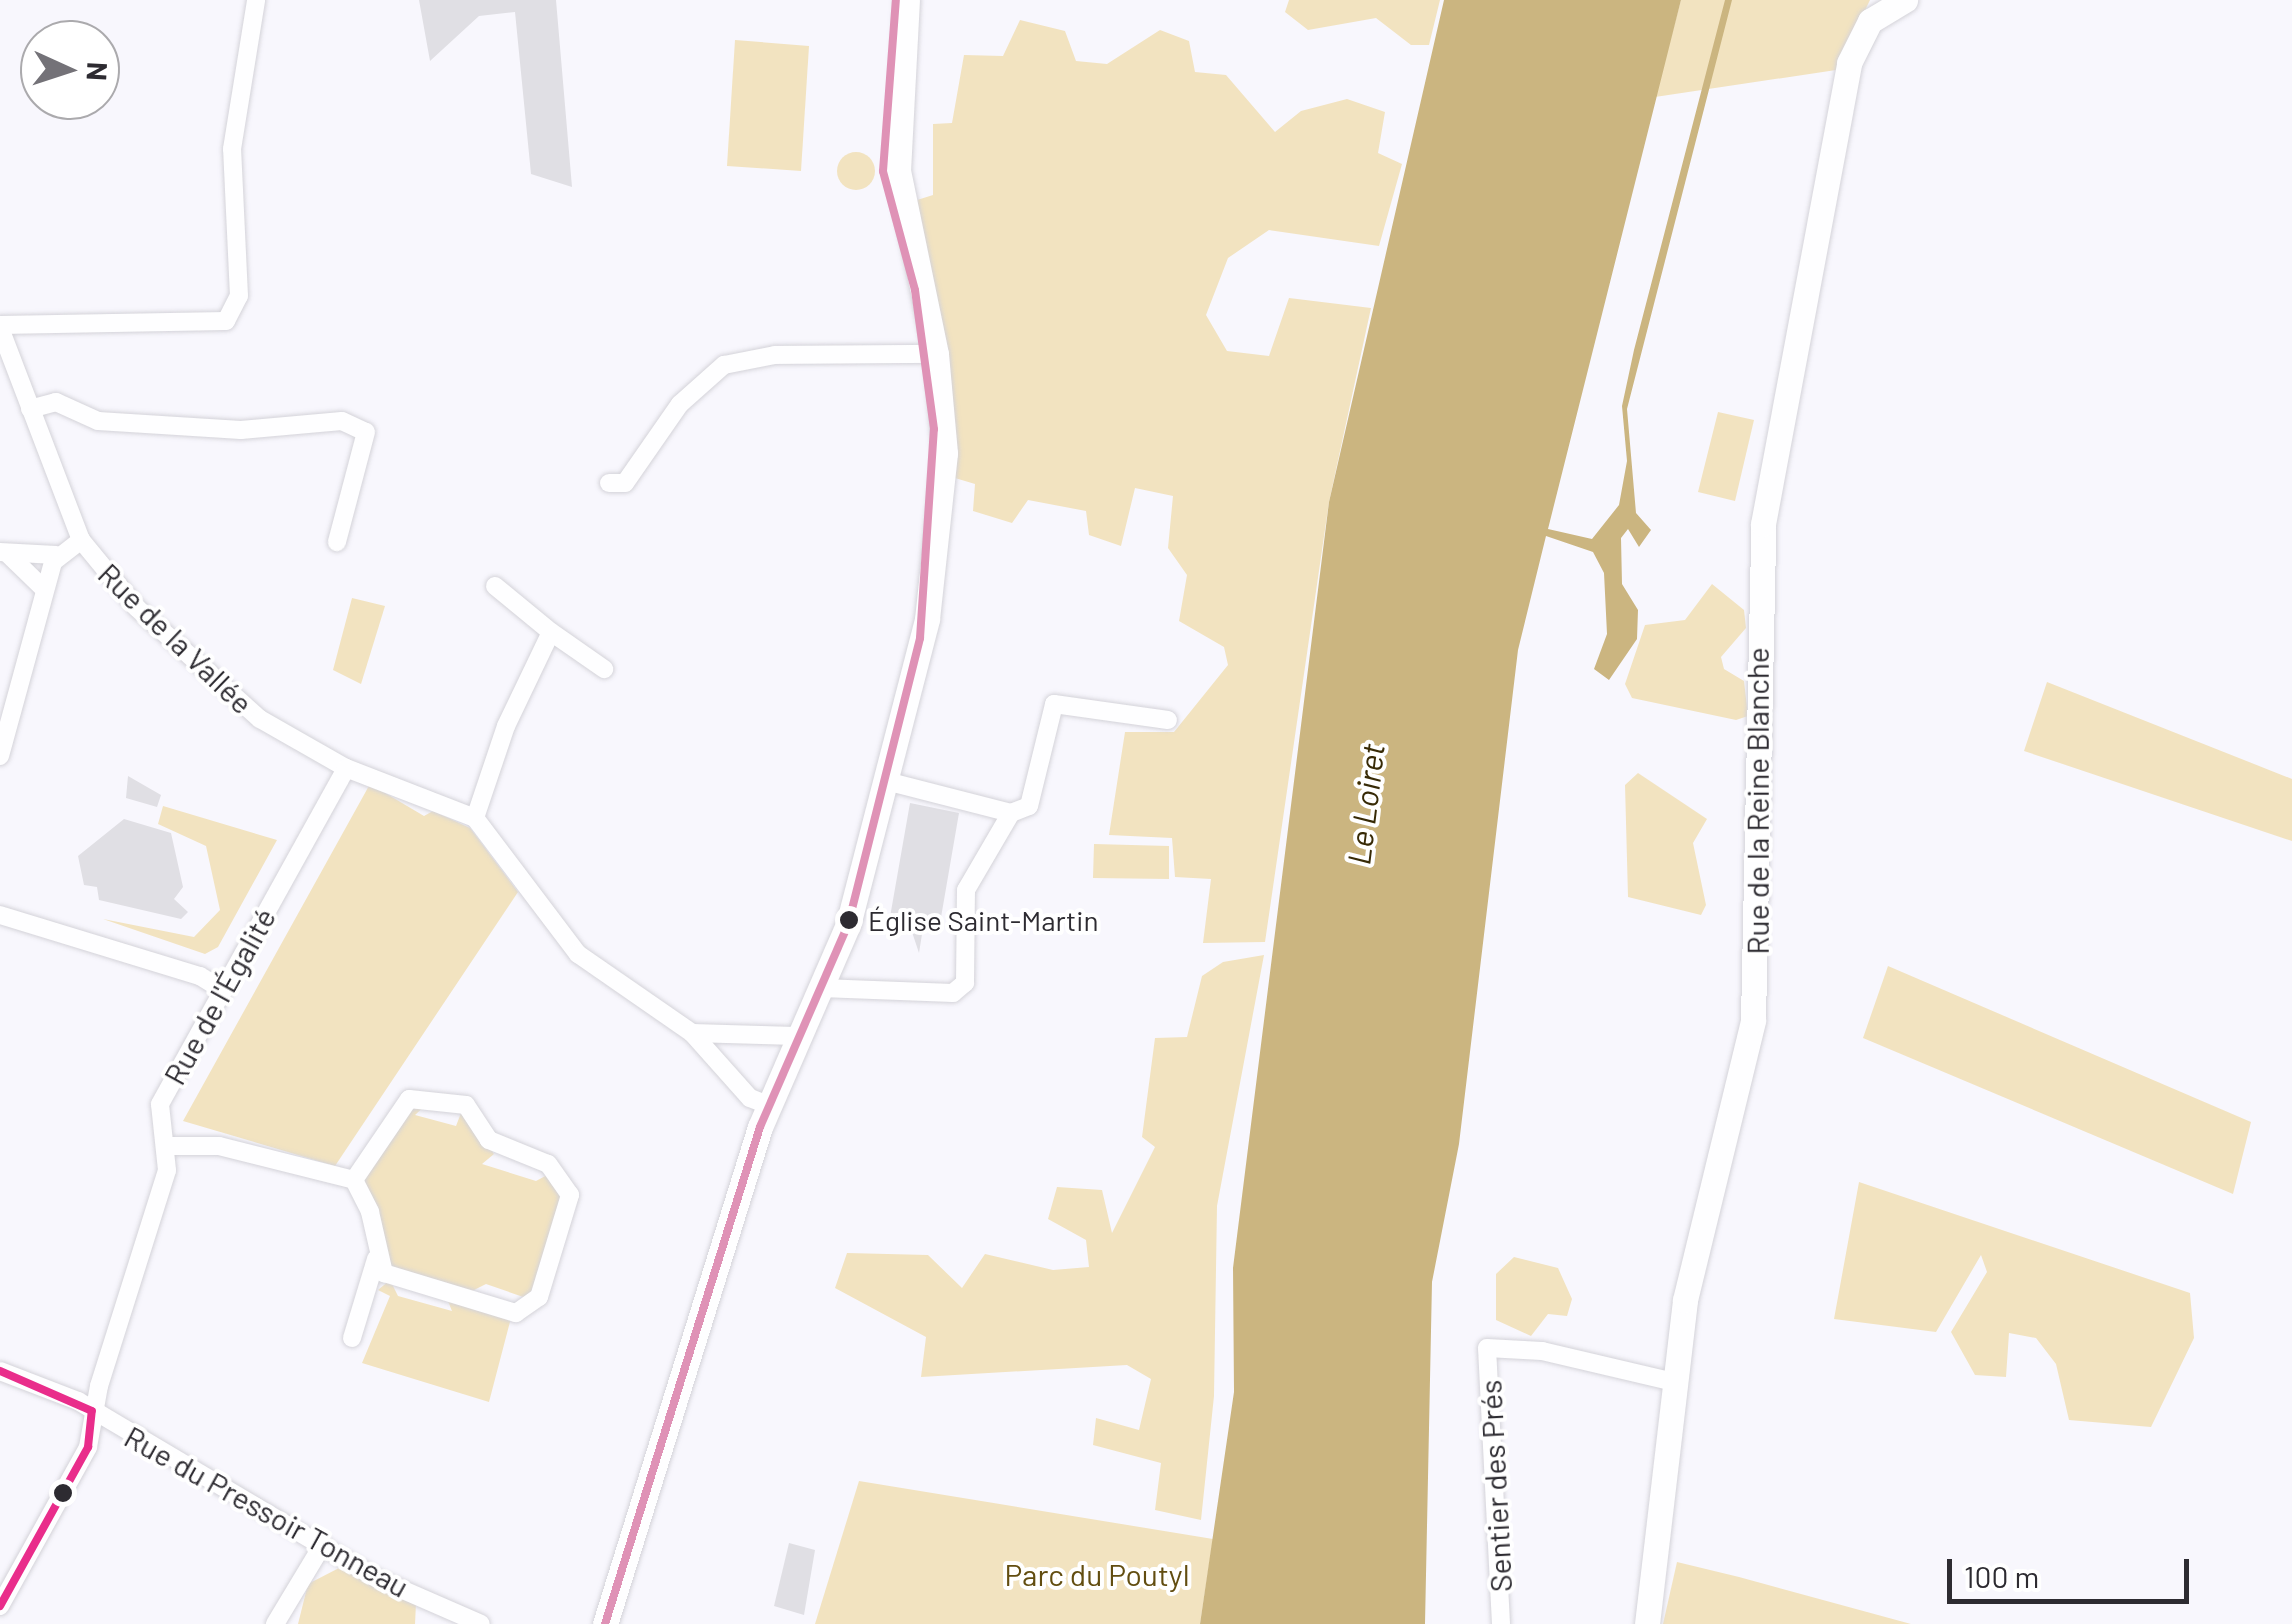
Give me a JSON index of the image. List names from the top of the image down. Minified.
{"streets":{"main road":["Rue de la Reine Blanche"],"street":["Rue de la Vallée","Rue de l'Égalité","Sentier des Prés","Rue du Pressoir Tonneau"]},"crossings":[["Rue de la Vallée","Rue de l'Égalité"],["Rue de la Reine Blanche","Sentier des Prés"],["Rue de l'Égalité","Rue du Pressoir Tonneau"]],"water":["Le Loiret"],"parks":["Parc du Poutyl"],"places":["Église Saint-Martin"],"scale_bar":"100 m","north":"right"}
